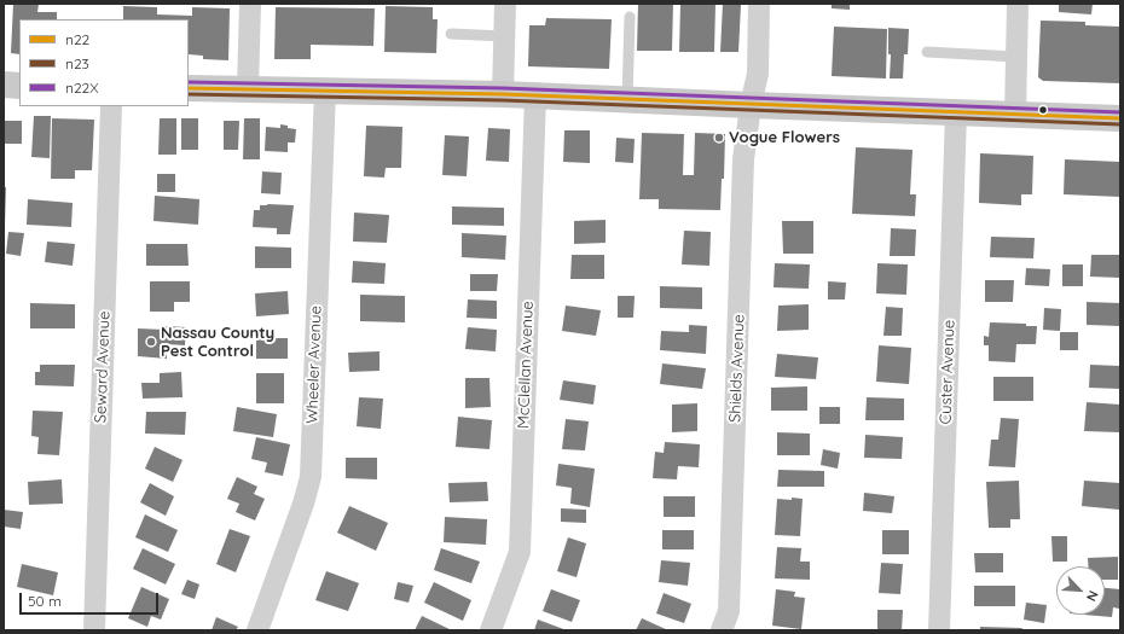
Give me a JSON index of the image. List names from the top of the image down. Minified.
{"streets":{"street":["Wheeler Avenue","McClellan Avenue","Seward Avenue","Shields Avenue","Custer Avenue"]},"places":["Vogue Flowers","Nassau County Pest Control"],"lines":["transit line n22X","transit line n22","transit line n23"],"legend":["n22","n23","n22X"],"scale_bar":"50 m","north":"bottom right"}
